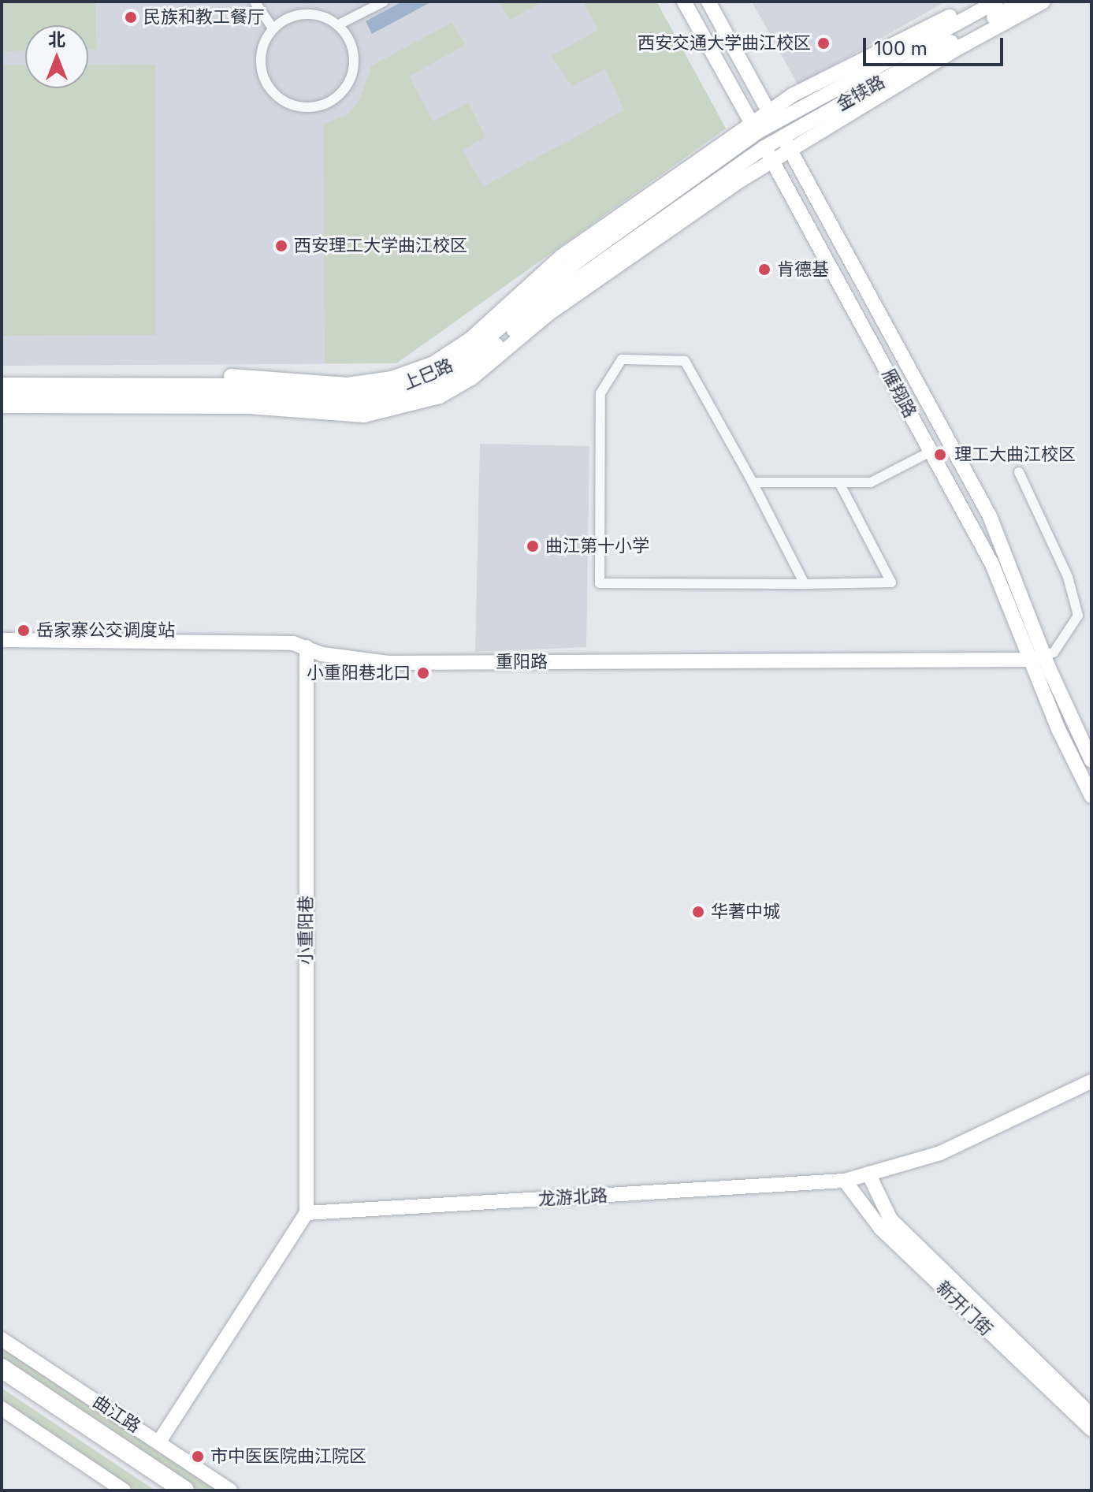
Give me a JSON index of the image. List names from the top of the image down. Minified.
{"streets":{"highway":["曲江路"],"street":["金犊路","上巳路","雁翔路","重阳路","小重阳巷","龙游北路","新开门街"]},"crossings":[["金犊路","上巳路"],["金犊路","雁翔路"],["上巳路","雁翔路"],["雁翔路","重阳路"],["重阳路","小重阳巷"],["小重阳巷","龙游北路"],["龙游北路","新开门街"]],"places":["民族和教工餐厅","西安交通大学曲江校区","西安理工大学曲江校区","肯德基","理工大曲江校区","曲江第十小学","岳家寨公交调度站","小重阳巷北口","华著中城","市中医医院曲江院区"],"scale_bar":"100 m","north":"top"}
